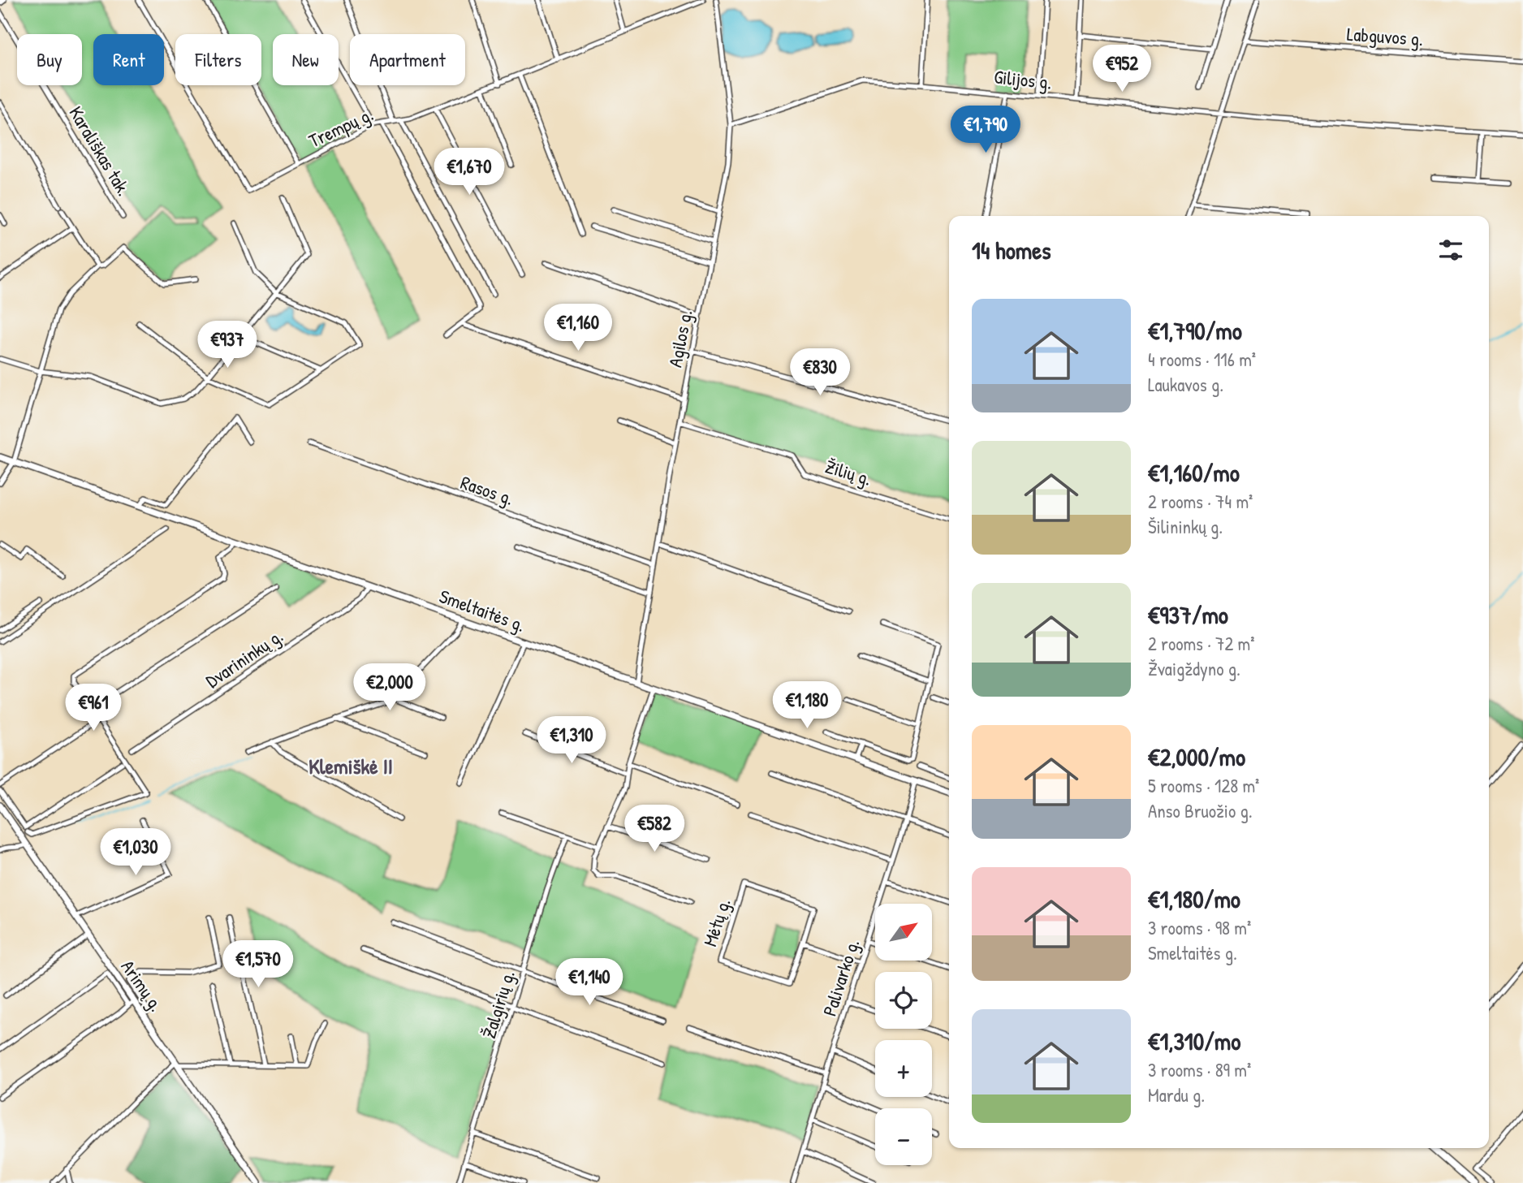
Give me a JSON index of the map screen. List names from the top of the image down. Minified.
{"streets":{"main road":["Smeltaitės g.","Arimų g."],"street":["Labguvos g.","Gilijos g.","Trempų g.","Karališkas tak.","Agilos g.","Žilių g.","Rasos g.","Dvarininkų g.","Mėtų g.","Palivarko g.","Žalgirių g."]},"crossings":[["Gilijos g.","Agilos g."],["Agilos g.","Žilių g."],["Agilos g.","Rasos g."],["Agilos g.","Smeltaitės g."],["Smeltaitės g.","Dvarininkų g."],["Smeltaitės g.","Palivarko g."]],"districts":["Klemiškė II"],"north":"top right","page":{"chip":["Buy","Rent","Filters","New","Apartment"],"price":["€952","€1,790","€1,670","€1,160","€937","€830","€2,000","€1,180","€961","€1,310","€582","€1,030","€1,570","€1,140"],"heading":"14 homes","list":[{"name":"€1,790/mo","note":"4 rooms · 116 m² · Laukavos g."},{"name":"€1,160/mo","note":"2 rooms · 74 m² · Šilininkų g."},{"name":"€937/mo","note":"2 rooms · 72 m² · Žvaigždyno g."},{"name":"€2,000/mo","note":"5 rooms · 128 m² · Anso Bruožio g."},{"name":"€1,180/mo","note":"3 rooms · 98 m² · Smeltaitės g."},{"name":"€1,310/mo","note":"3 rooms · 89 m² · Mardu g."}],"map_buttons":["+","−"]}}
